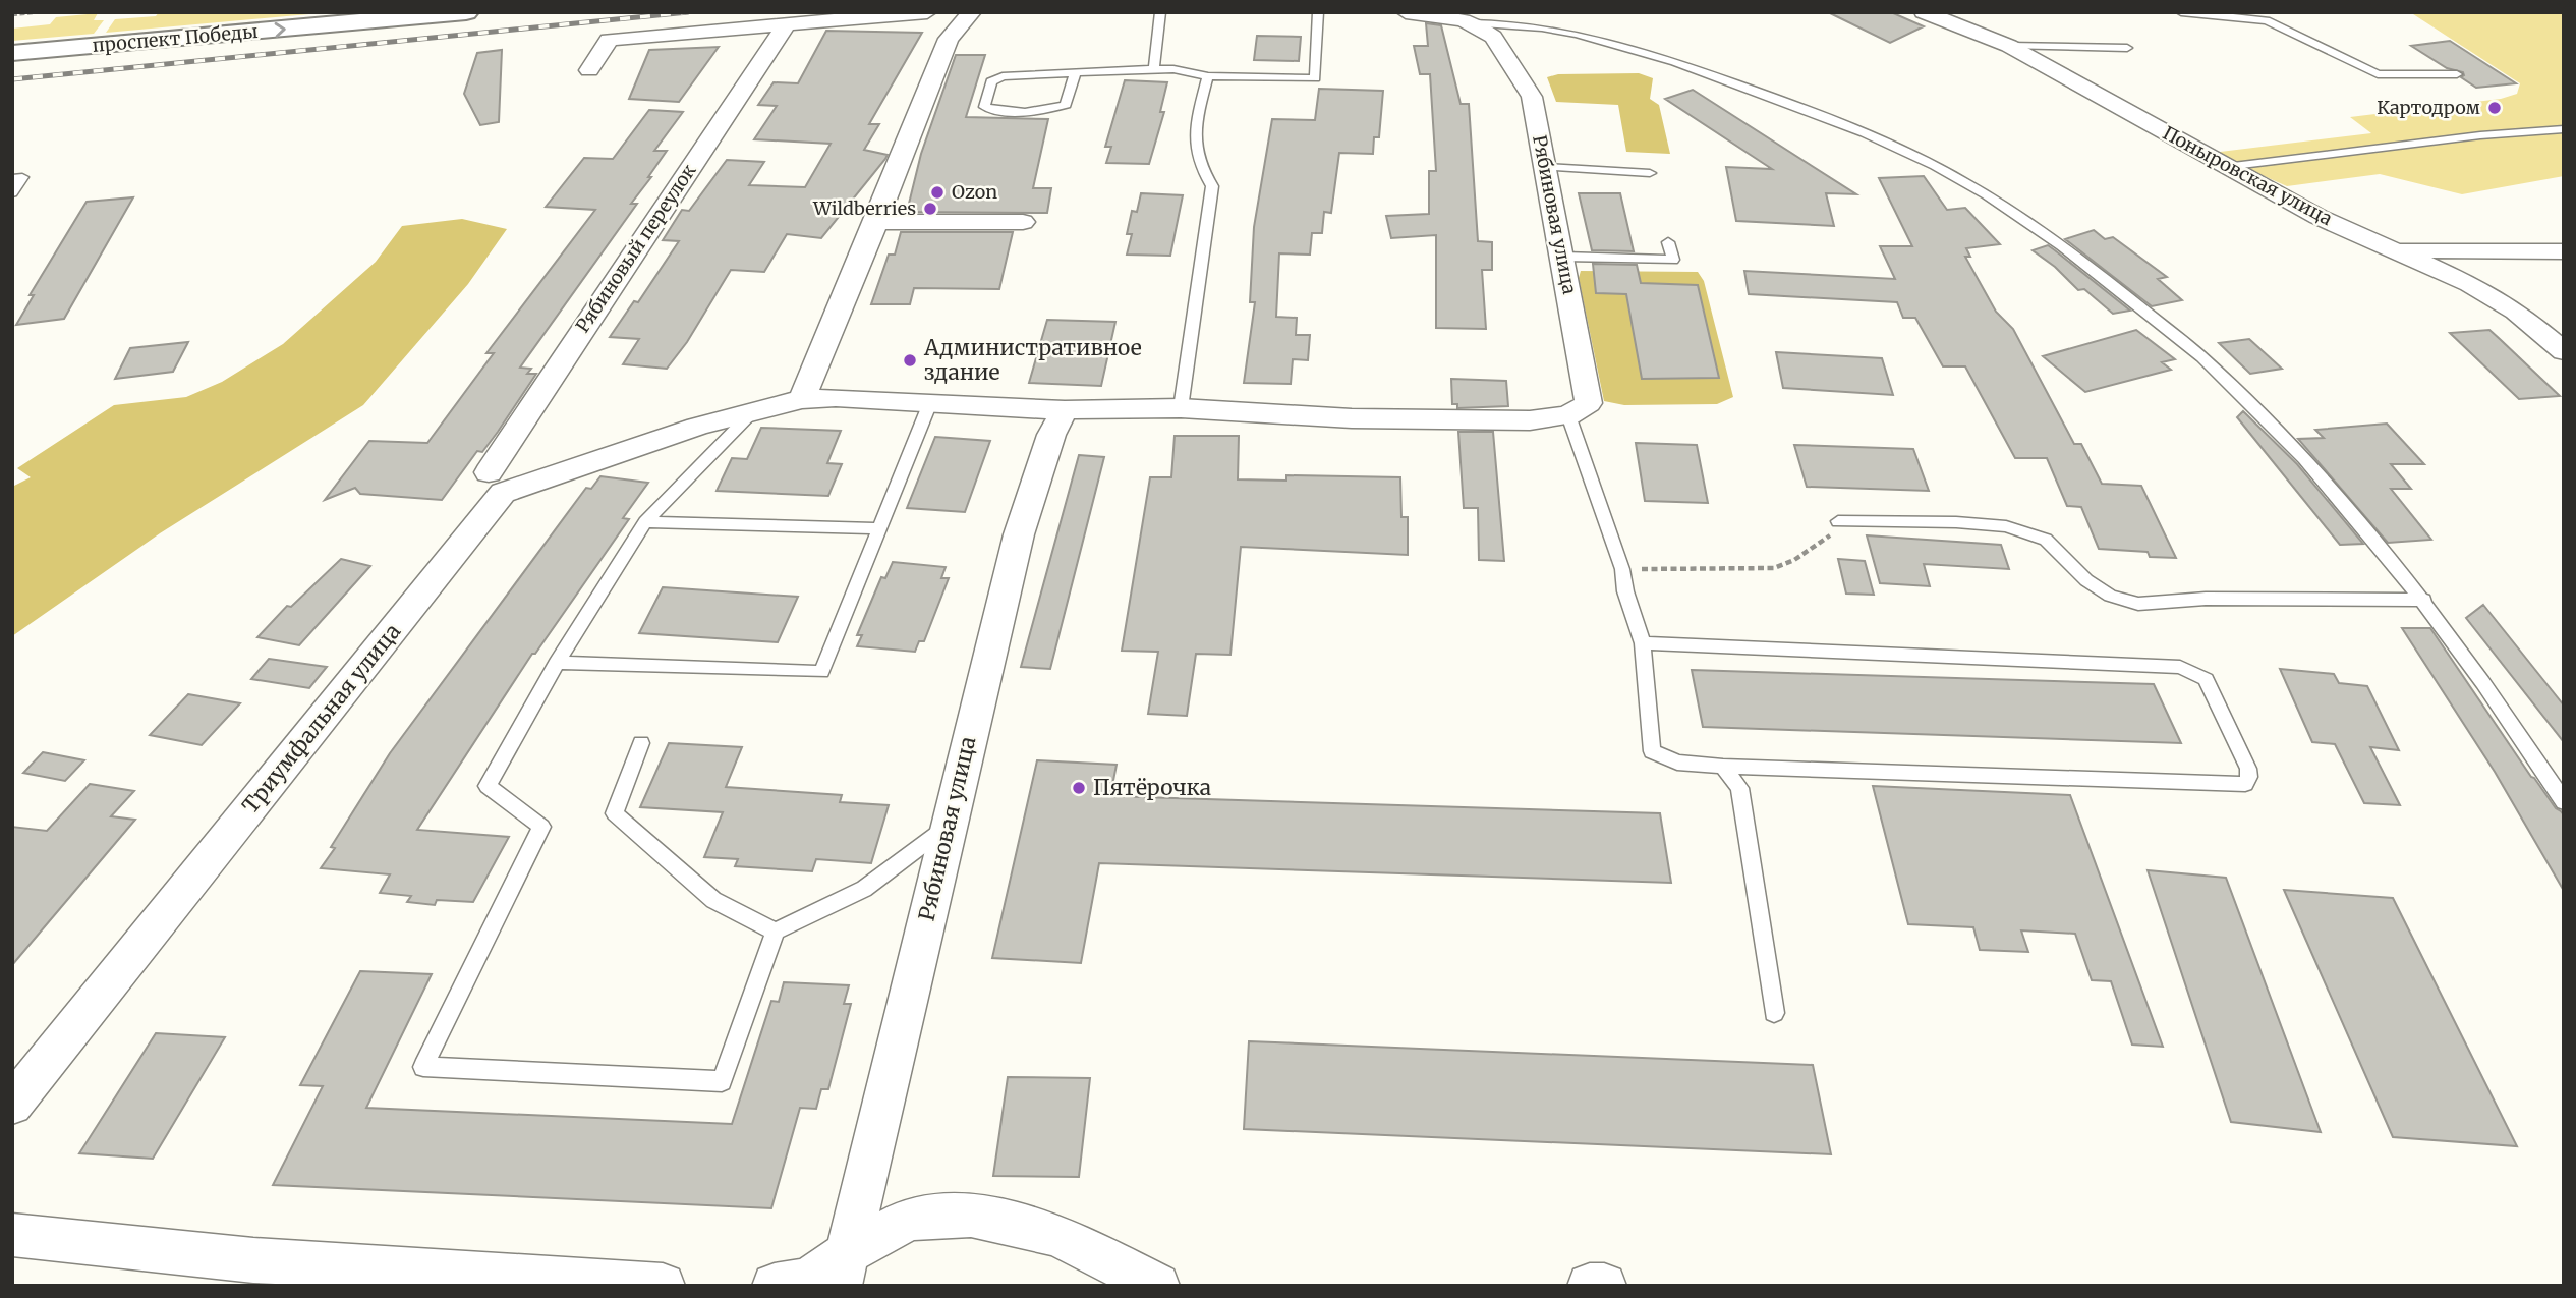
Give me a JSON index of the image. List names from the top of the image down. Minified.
{"streets":{"main road":["проспект Победы"],"street":["Поныровская улица","Рябиновая улица","Рябиновый переулок","Триумфальная улица"]},"crossings":[["Рябиновая улица","Триумфальная улица"]],"one_way":["проспект Победы"],"places":["Картодром","Ozon","Wildberries","Административное здание","Пятёрочка"]}
